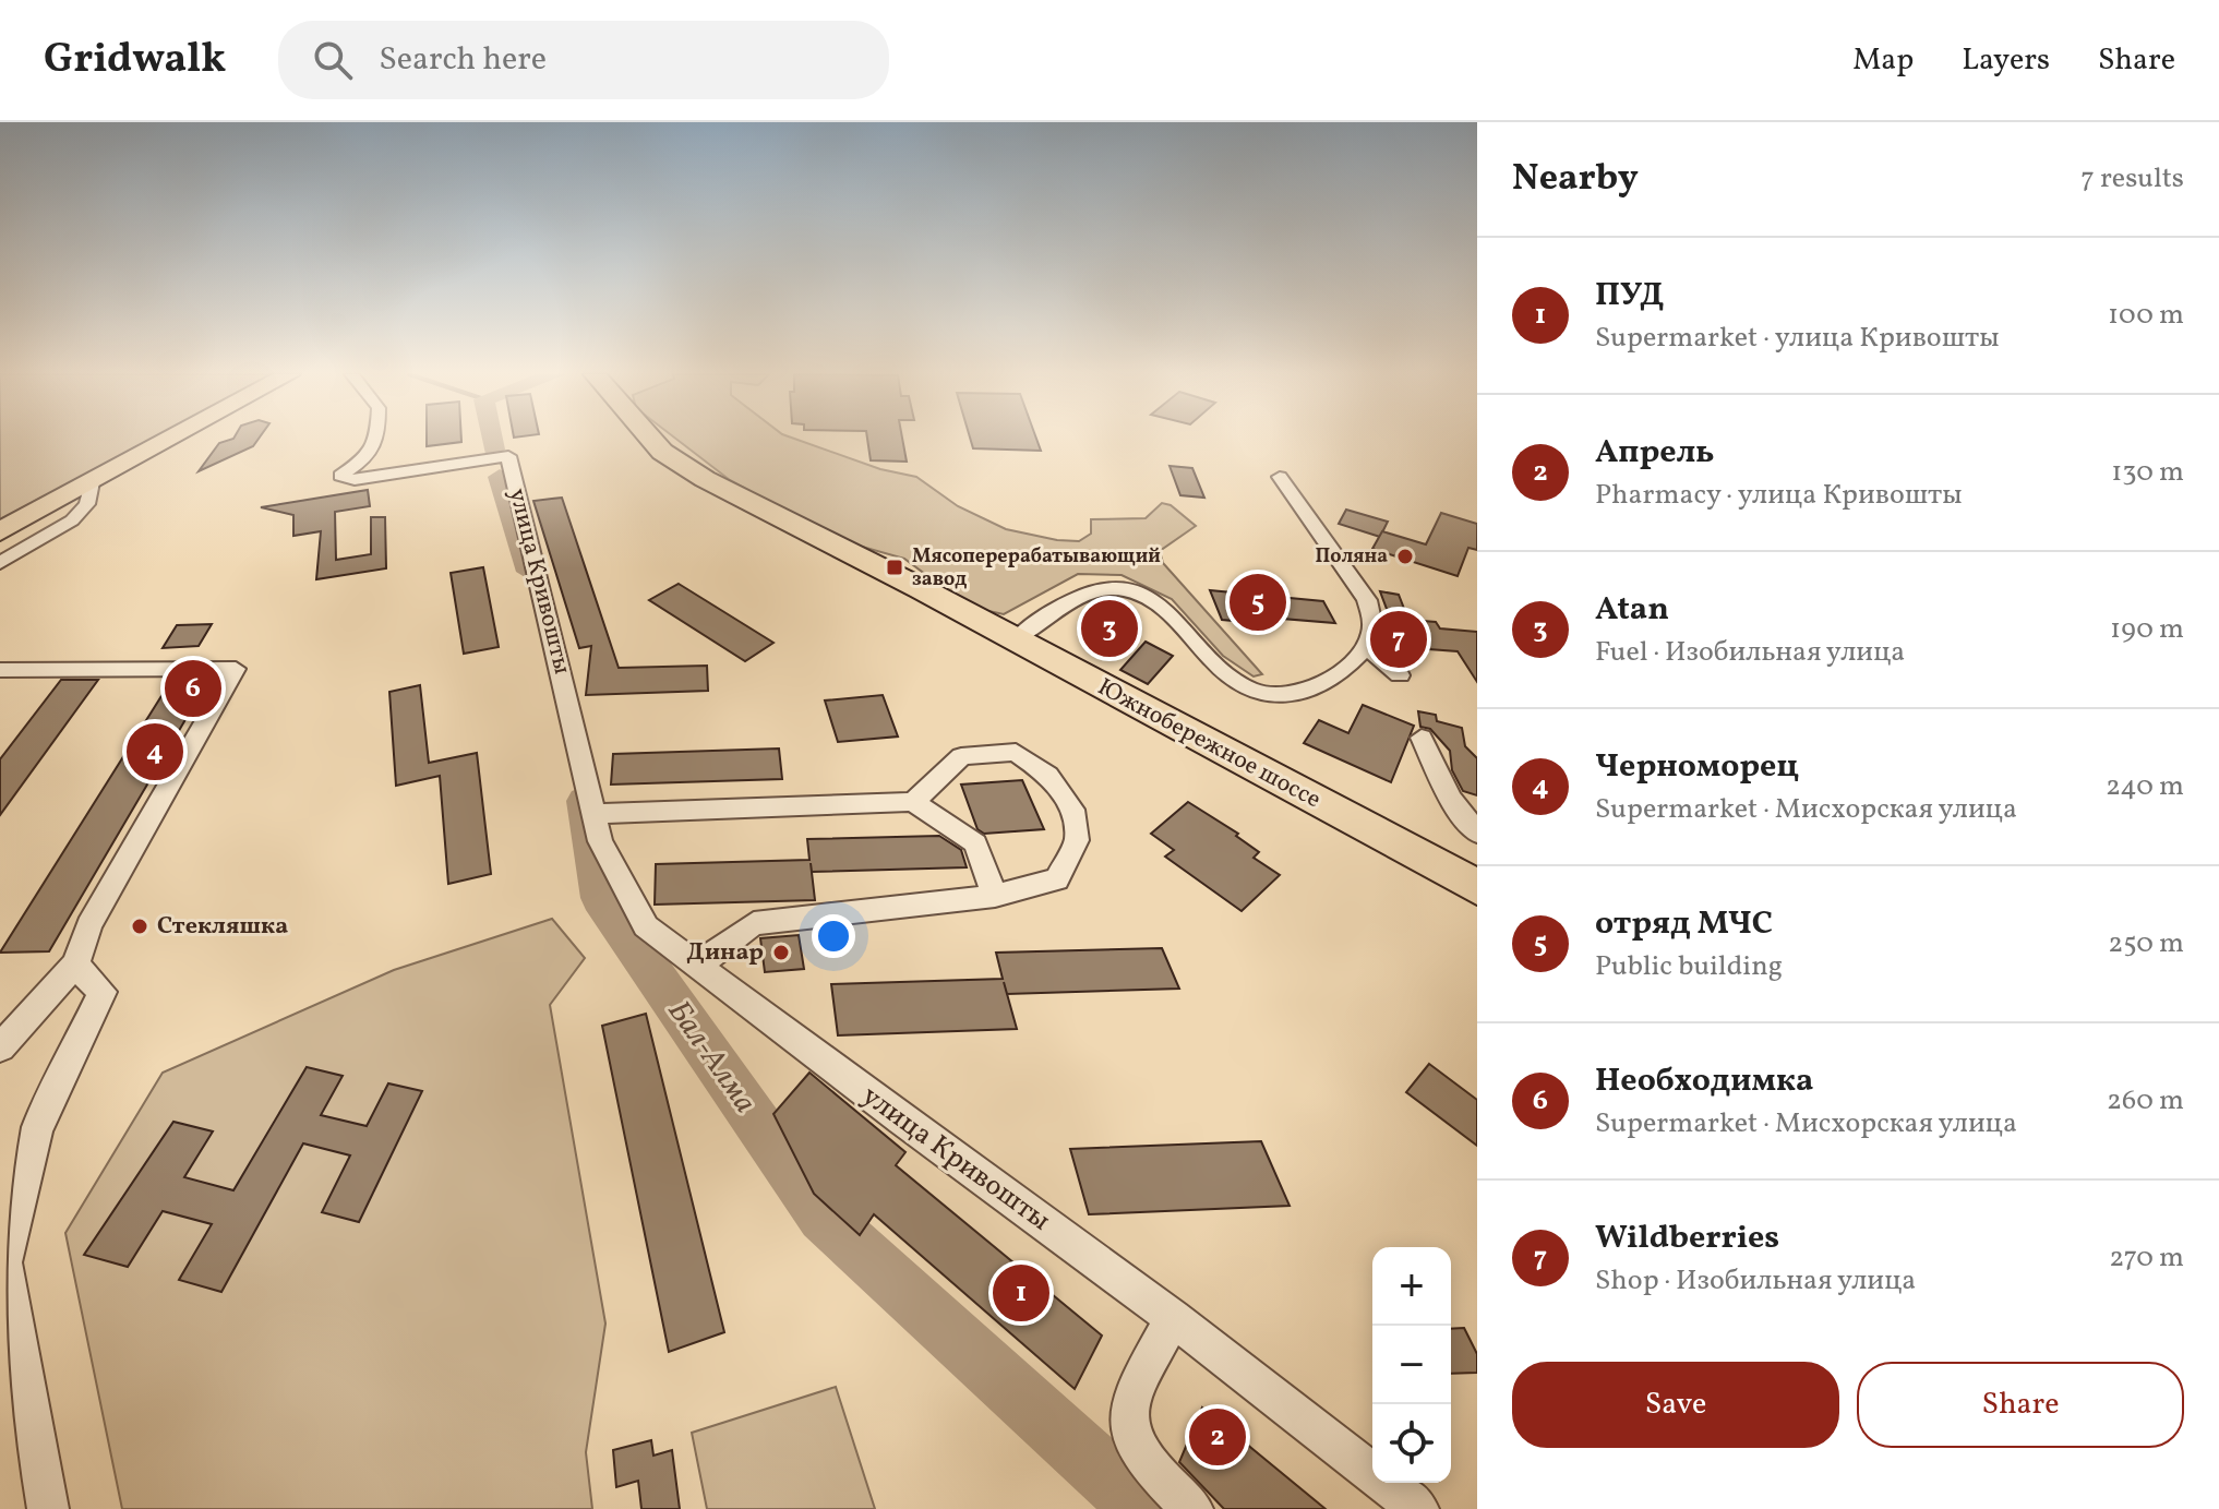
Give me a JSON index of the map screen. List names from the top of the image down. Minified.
{"streets":{"highway":["Южнобережное шоссе"],"street":["улица Кривошты"]},"water":["Бал-Алма"],"places":{"other":["Поляна","Стекляшка","Динар"],"transit":["Мясоперерабатывающий завод"]},"page":{"header":"Gridwalk","search":"Search here","nav":["Map","Layers","Share"],"heading":["Nearby","7 results"],"list":[{"mark":"1","name":"ПУД","note":"Supermarket · улица Кривошты","value":"100 m"},{"mark":"2","name":"Апрель","note":"Pharmacy · улица Кривошты","value":"130 m"},{"mark":"3","name":"Atan","note":"Fuel · Изобильная улица","value":"190 m"},{"mark":"4","name":"Черноморец","note":"Supermarket · Мисхорская улица","value":"240 m"},{"mark":"5","name":"отряд МЧС","note":"Public building","value":"250 m"},{"mark":"6","name":"Необходимка","note":"Supermarket · Мисхорская улица","value":"260 m"},{"mark":"7","name":"Wildberries","note":"Shop · Изобильная улица","value":"270 m"}],"pins":["5","3","7","6","4","1","2"],"map_buttons":["+","−"],"buttons":["Save","Share"]}}
